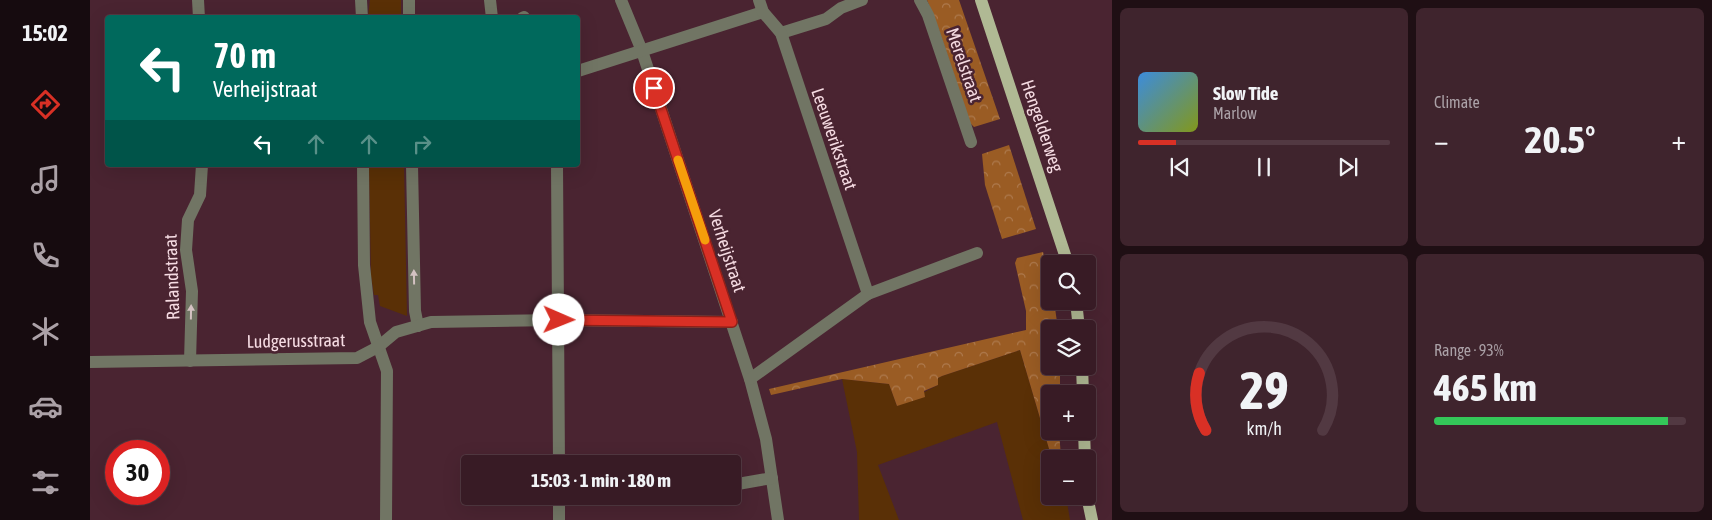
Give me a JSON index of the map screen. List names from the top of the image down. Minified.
{"streets":{"main road":["Hengelderweg"],"street":["Merelstraat","Leeuwerikstraat","Verheijstraat","Ralandstraat","Ludgerusstraat"]},"crossings":[["Verheijstraat","Ludgerusstraat"],["Ralandstraat","Ludgerusstraat"]],"one_way":["Ralandstraat"],"page":{"tabs":"15:02","tile":["Climate",["Range · 93%","465 km"]],"turn":["70 m","Verheijstraat"],"song":["Slow Tide","Marlow"],"heat":["−","20.5°","+"],"map_buttons":["+","−"],"limit":"30","trip":"15:03 · 1 min · 180 m","gauge":["29","km/h"]}}
